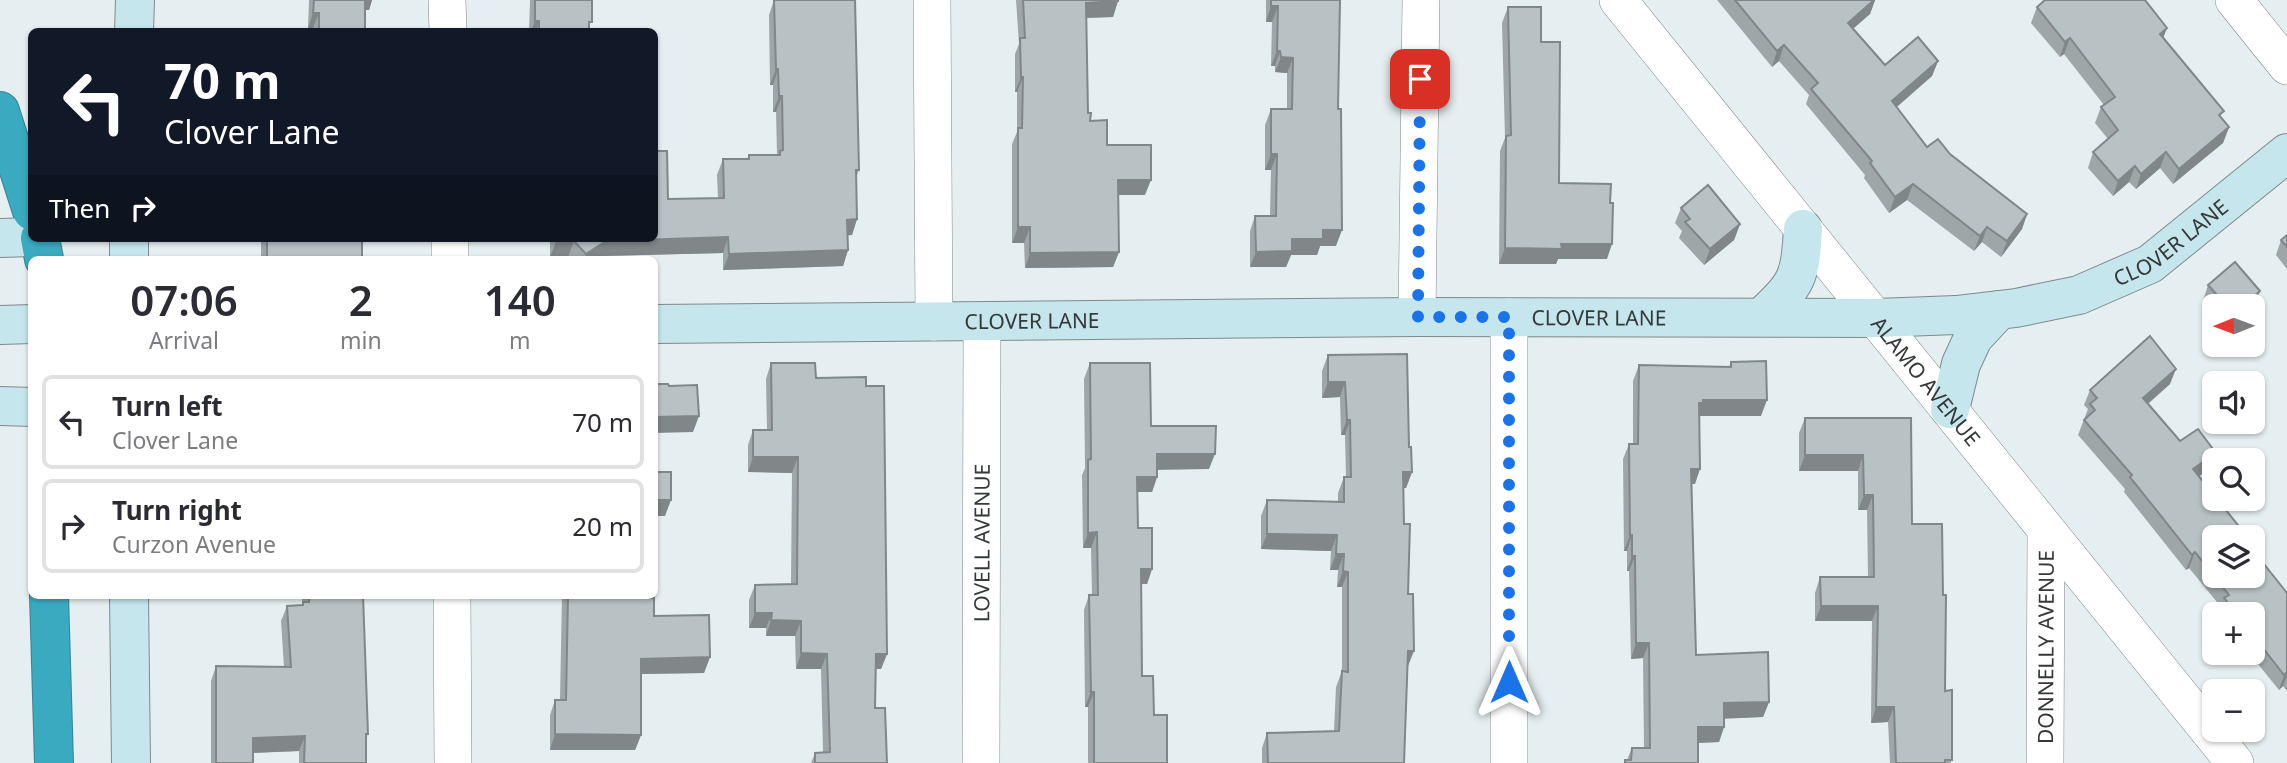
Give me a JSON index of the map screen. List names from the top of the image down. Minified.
{"streets":{"street":["CLOVER LANE","ALAMO AVENUE","LOVELL AVENUE","DONNELLY AVENUE"]},"crossings":[["CLOVER LANE","ALAMO AVENUE"],["CLOVER LANE","LOVELL AVENUE"],["ALAMO AVENUE","DONNELLY AVENUE"]],"north":"left","page":{"turn":["70 m","Clover Lane"],"then":"Then","eta":["07:06","Arrival","2","min","140","m"],"map_buttons":["+","−"],"list":[{"name":"Turn left","note":"Clover Lane","value":"70 m"},{"name":"Turn right","note":"Curzon Avenue","value":"20 m"}]}}
